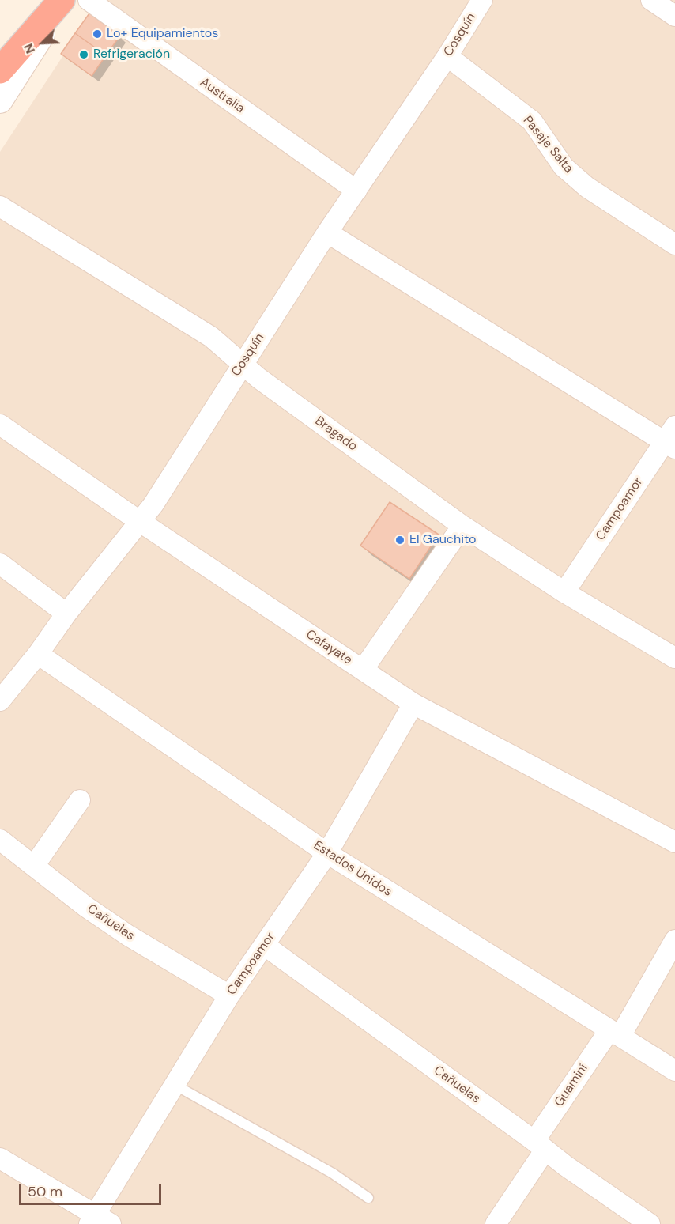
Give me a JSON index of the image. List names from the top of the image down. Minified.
{"streets":{"street":["Cosquín","Australia","Pasaje Salta","Bragado","Campoamor","Cafayate","Estados Unidos","Cañuelas","Guaminí"]},"crossings":[["Cosquín","Australia"],["Cosquín","Pasaje Salta"],["Cosquín","Bragado"],["Cosquín","Cafayate"],["Cosquín","Estados Unidos"],["Bragado","Campoamor"],["Campoamor","Cafayate"],["Campoamor","Estados Unidos"],["Campoamor","Cañuelas"],["Estados Unidos","Guaminí"],["Cañuelas","Guaminí"]],"places":["Lo+ Equipamientos","Refrigeración","El Gauchito"],"scale_bar":"50 m","north":"bottom left"}
